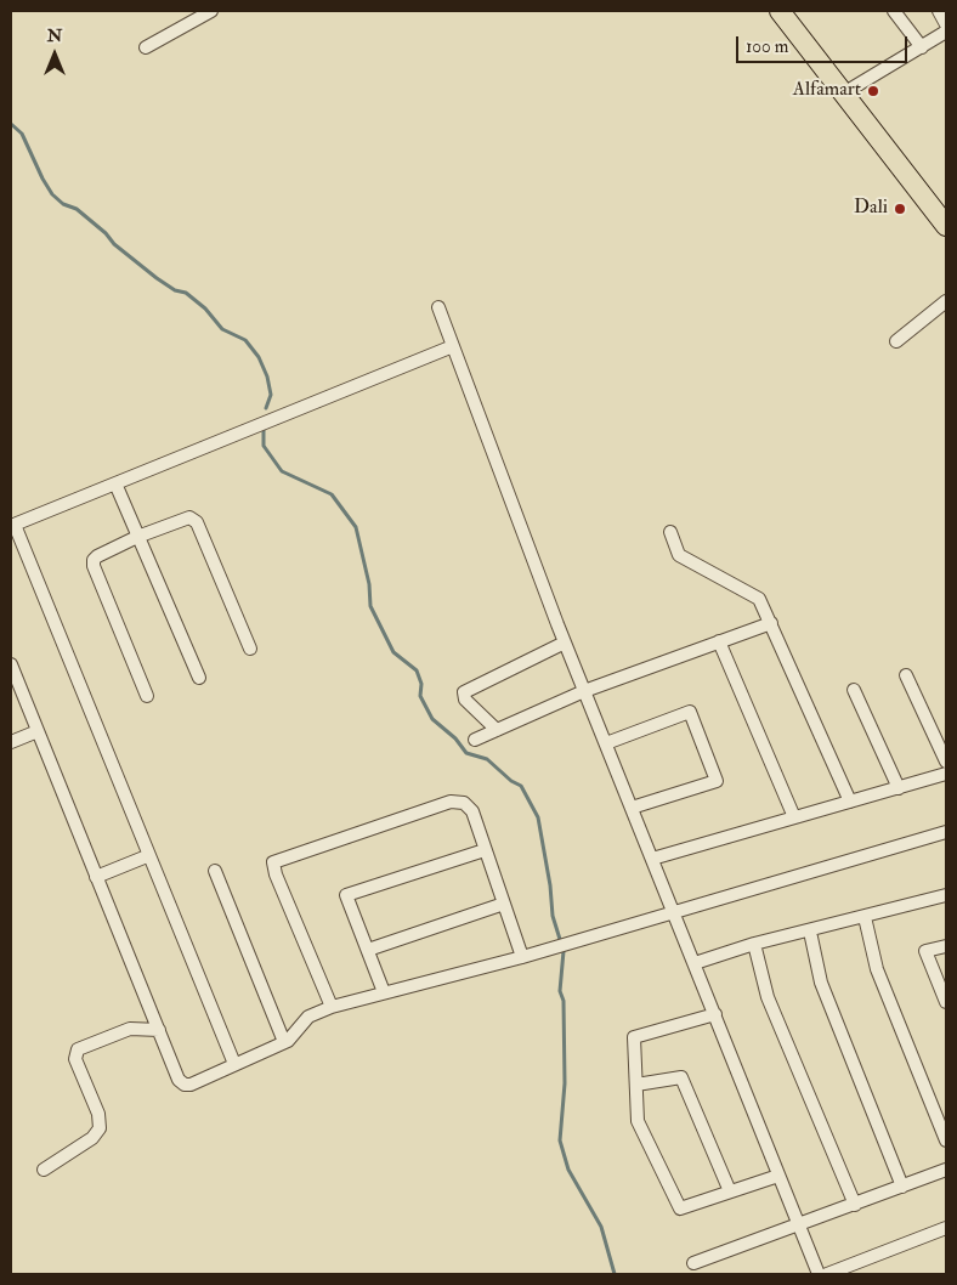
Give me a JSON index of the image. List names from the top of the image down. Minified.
{"places":["Alfamart","Dali"],"scale_bar":"100 m","north":"top"}
